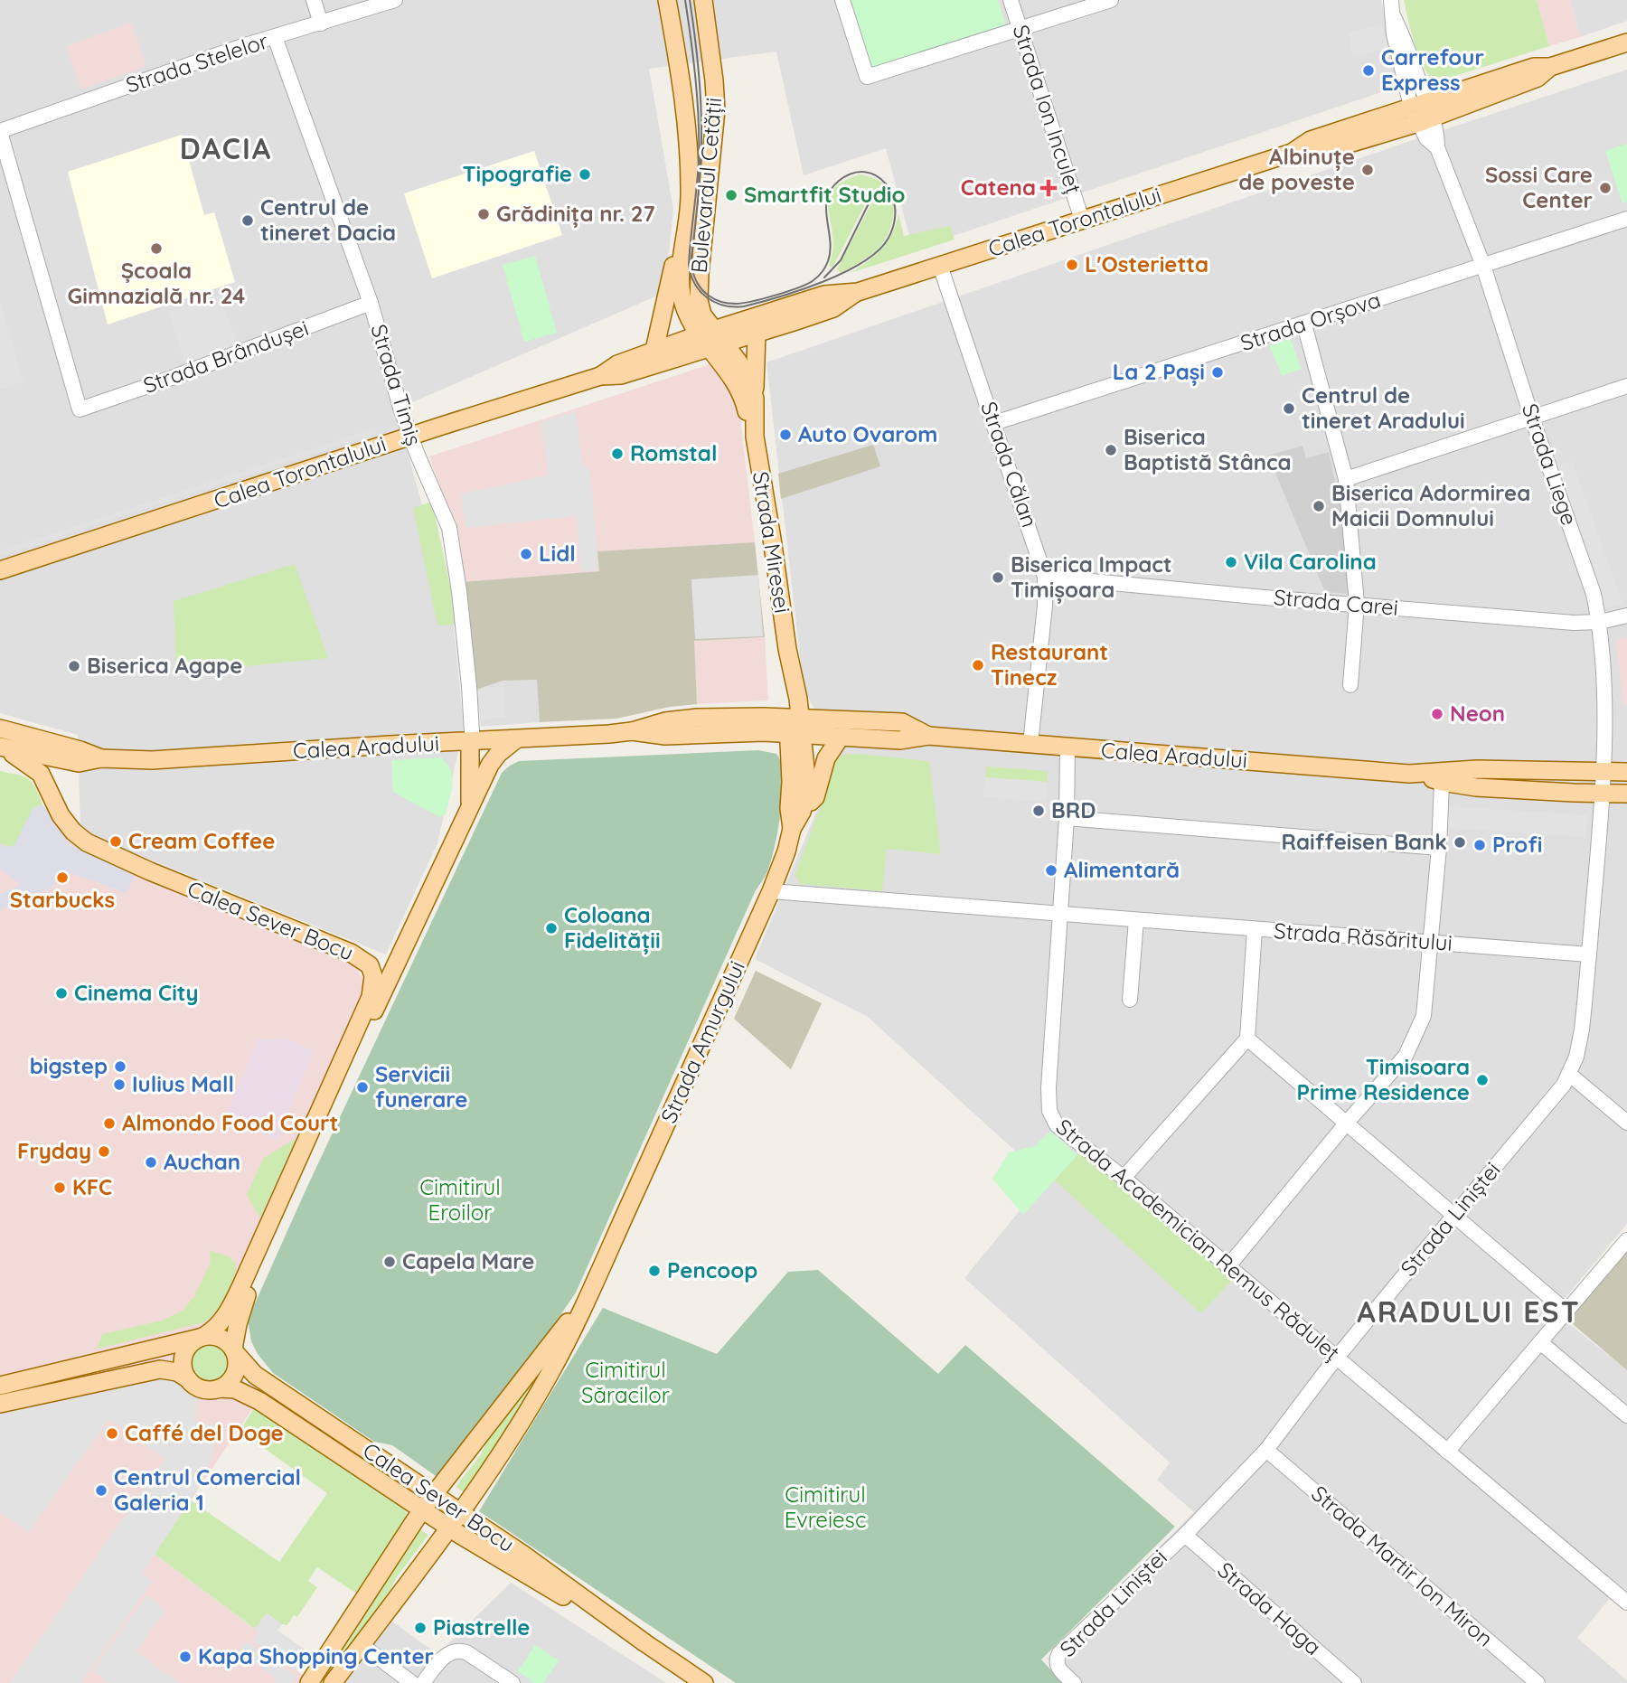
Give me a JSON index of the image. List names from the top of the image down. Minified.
{"streets":{"main road":["Bulevardul Cetății","Calea Torontalului","Strada Miresei","Calea Aradului","Calea Sever Bocu","Strada Amurgului"],"street":["Strada Stelelor","Strada Ion Inculeț","Strada Orșova","Strada Brândușei","Strada Timiș","Strada Călan","Strada Liege","Strada Carei","Strada Răsăritului","Strada Liniștei","Strada Academician Remus Răduleț","Strada Martir Ion Miron","Strada Haga"]},"crossings":[["Strada Stelelor","Strada Brândușei"],["Strada Stelelor","Strada Timiș"],["Strada Ion Inculeț","Calea Torontalului"],["Bulevardul Cetății","Calea Torontalului"],["Bulevardul Cetății","Strada Miresei"],["Calea Torontalului","Strada Timiș"],["Calea Torontalului","Strada Călan"],["Calea Torontalului","Strada Liege"],["Calea Torontalului","Strada Miresei"],["Strada Orșova","Strada Călan"],["Strada Orșova","Strada Liege"],["Strada Brândușei","Strada Timiș"],["Strada Timiș","Calea Aradului"],["Strada Călan","Strada Carei"],["Strada Călan","Calea Aradului"],["Strada Liege","Strada Carei"],["Strada Liege","Calea Aradului"],["Strada Liege","Strada Liniștei"],["Strada Miresei","Calea Aradului"],["Strada Miresei","Strada Amurgului"],["Calea Aradului","Calea Sever Bocu"],["Calea Aradului","Strada Amurgului"],["Calea Aradului","Strada Liniștei"],["Calea Aradului","Strada Academician Remus Răduleț"],["Calea Sever Bocu","Strada Amurgului"],["Strada Răsăritului","Strada Amurgului"],["Strada Răsăritului","Strada Liniștei"],["Strada Răsăritului","Strada Academician Remus Răduleț"],["Strada Liniștei","Strada Academician Remus Răduleț"],["Strada Liniștei","Strada Martir Ion Miron"],["Strada Liniștei","Strada Haga"]],"districts":["DACIA","ARADULUI EST"],"parks":["Cimitirul Eroilor","Cimitirul Săracilor","Cimitirul Evreiesc"],"places":{"other":["Carrefour Express","Albinuțe de poveste","Tipografie","Sossi Care Center","Smartfit Studio","Grădinița nr. 27","Centrul de tineret Dacia","Școala Gimnazială nr. 24","L'Osterietta","La 2 Pași","Centrul de tineret Aradului","Auto Ovarom","Biserica Baptistă Stânca","Romstal","Biserica Adormirea Maicii Domnului","Lidl","Vila Carolina","Biserica Impact Timișoara","Restaurant Tinecz","Biserica Agape","Neon","BRD","Cream Coffee","Raiffeisen Bank","Profi","Alimentară","Starbucks","Coloana Fidelității","Cinema City","bigstep","Timisoara Prime Residence","Iulius Mall","Servicii funerare","Almondo Food Court","Fryday","Auchan","KFC","Capela Mare","Pencoop","Caffé del Doge","Centrul Comercial Galeria 1","Piastrelle","Kapa Shopping Center"],"health":["Catena"]}}
